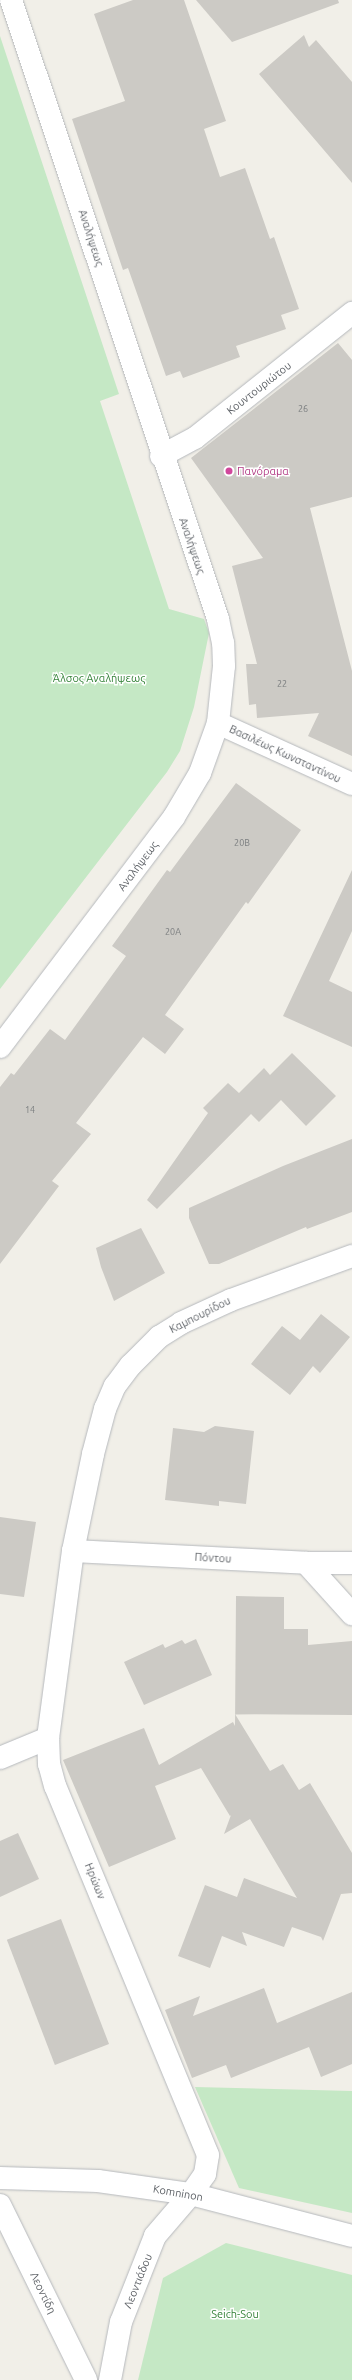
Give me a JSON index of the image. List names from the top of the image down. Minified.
{"streets":{"street":["Αναλήψεως","Κουντουριώτου","Βασιλέως Κωνσταντίνου","Καμπουρίδου","Πόντου","Ηρώων","Komninon","Λεοντιάδου","Λεοντίδη"]},"crossings":[["Αναλήψεως","Κουντουριώτου"],["Αναλήψεως","Βασιλέως Κωνσταντίνου"],["Καμπουρίδου","Πόντου"],["Καμπουρίδου","Ηρώων"],["Πόντου","Ηρώων"],["Ηρώων","Komninon"],["Ηρώων","Λεοντιάδου"],["Komninon","Λεοντιάδου"]],"parks":["Άλσος Αναλήψεως","Seich-Sou"],"places":["Πανόραμα"],"house_numbers":["26","22","20B","20A","14"]}
